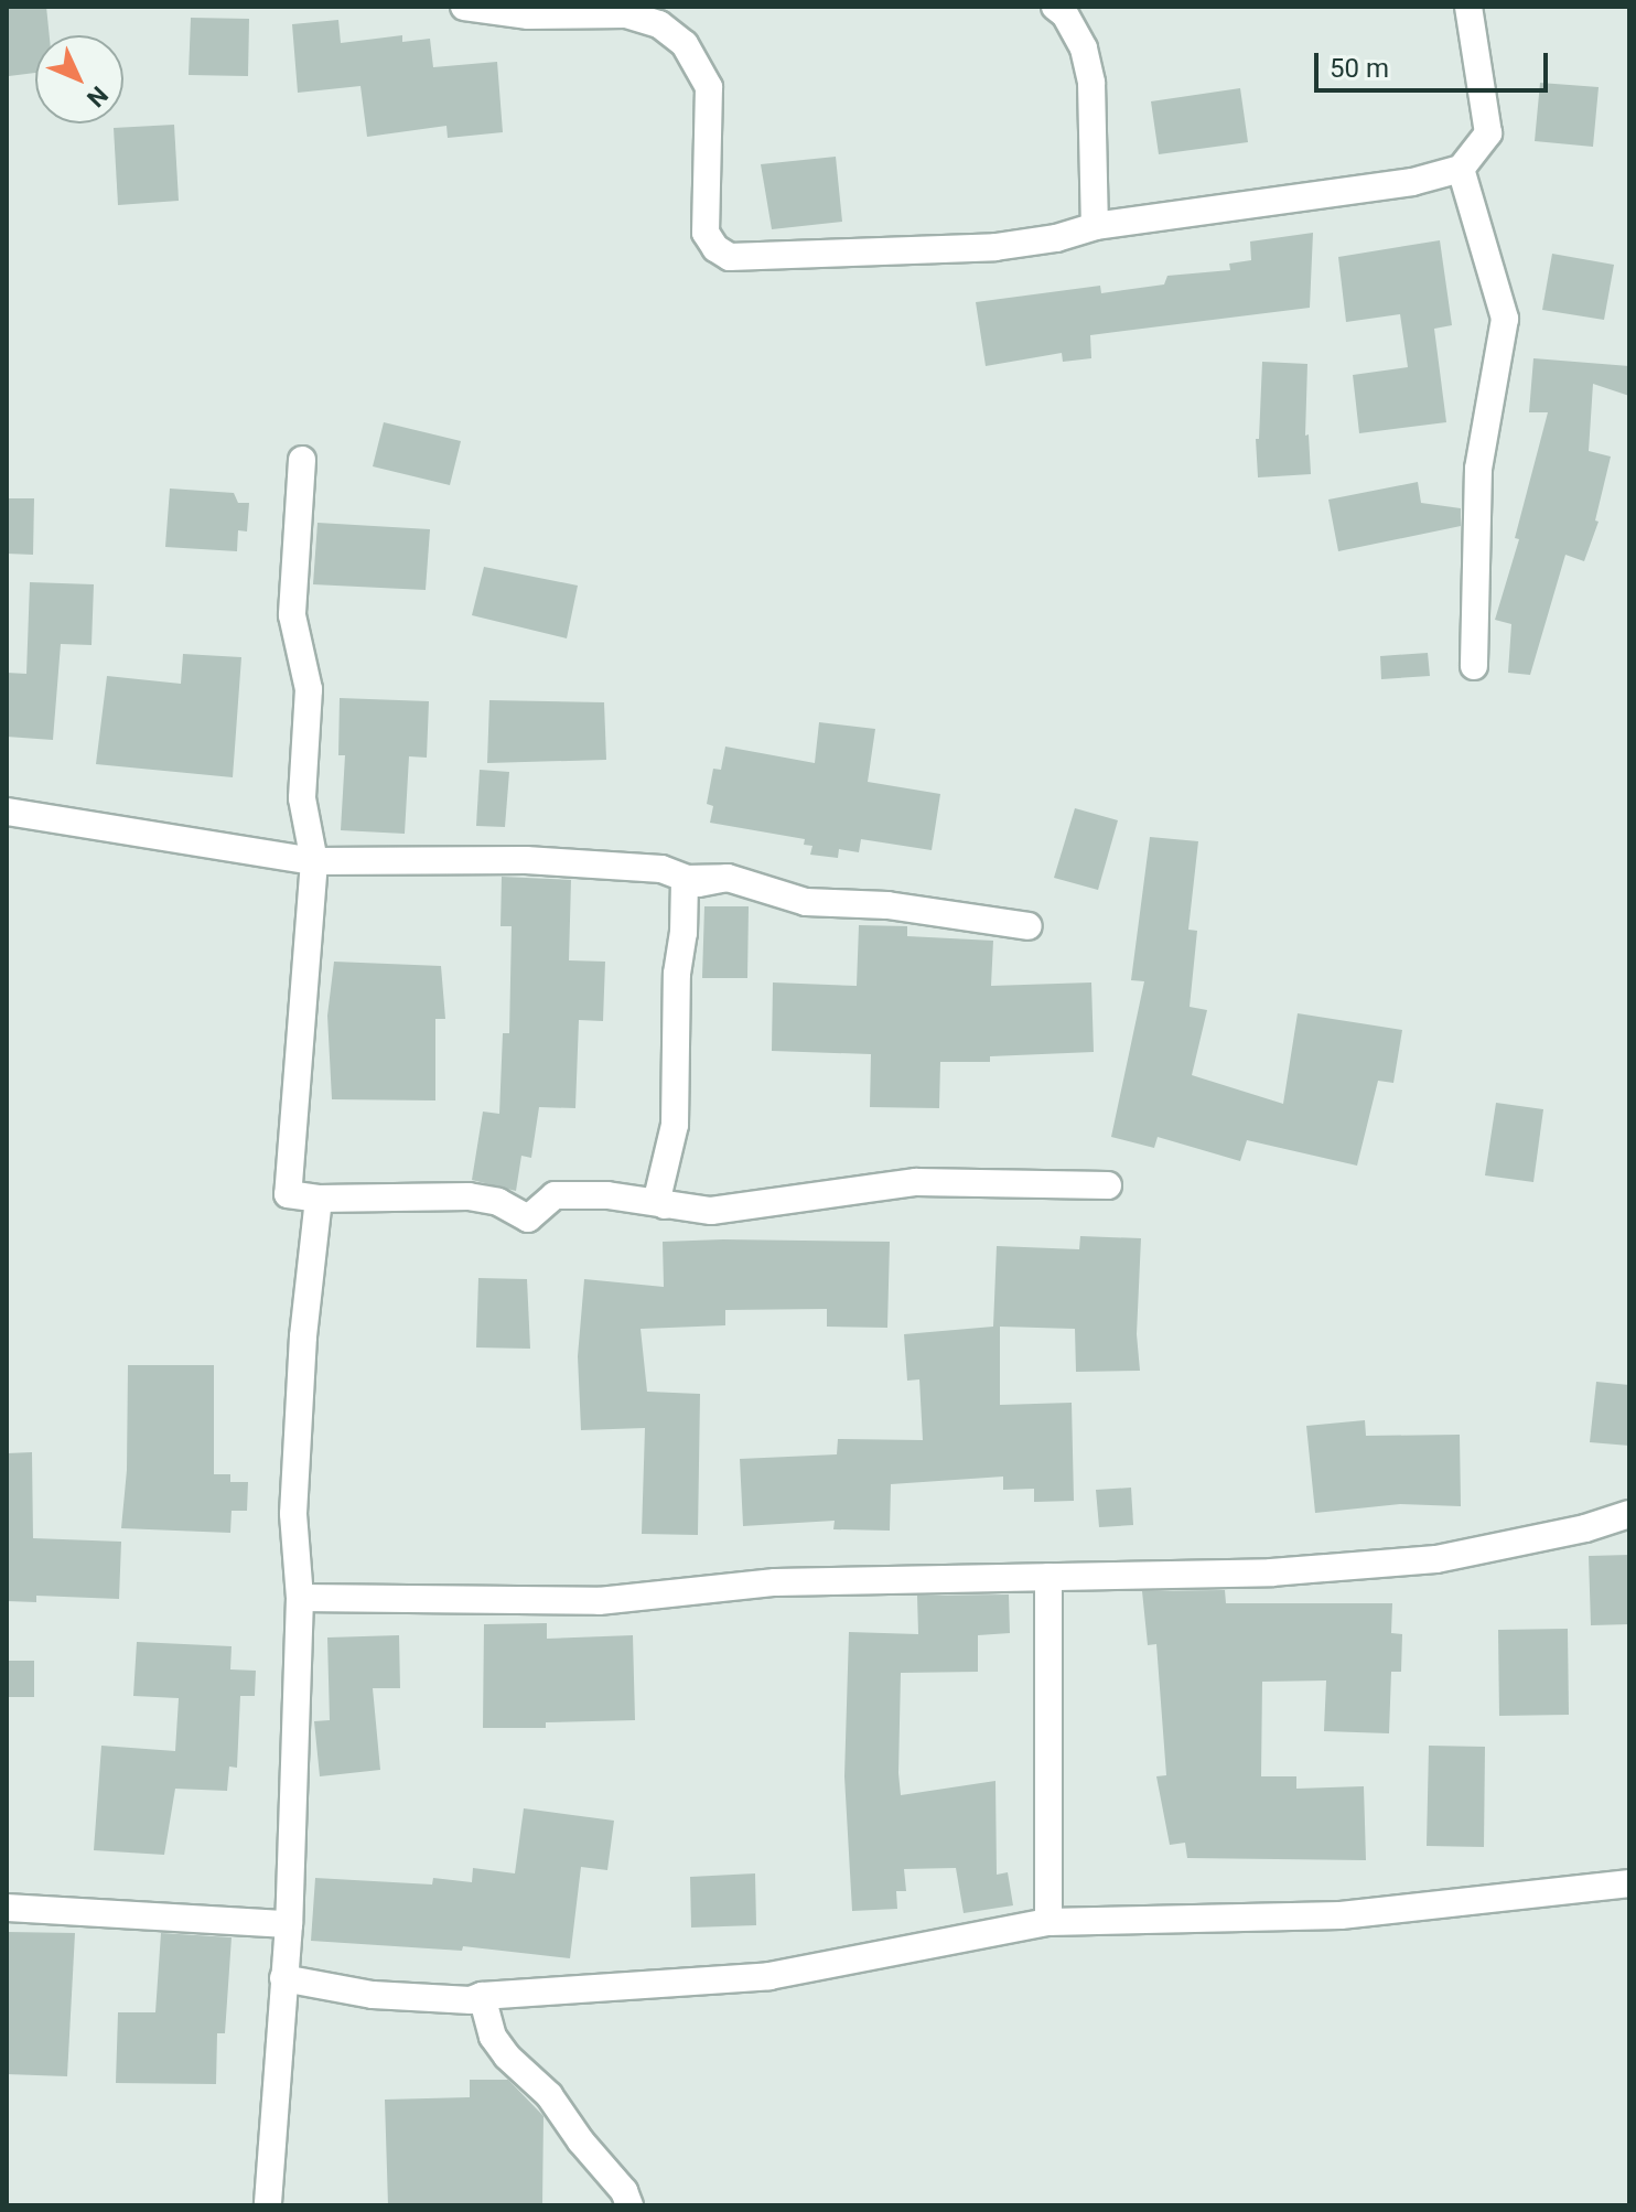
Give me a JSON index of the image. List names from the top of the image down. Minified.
{"scale_bar":"50 m","north":"bottom right"}
